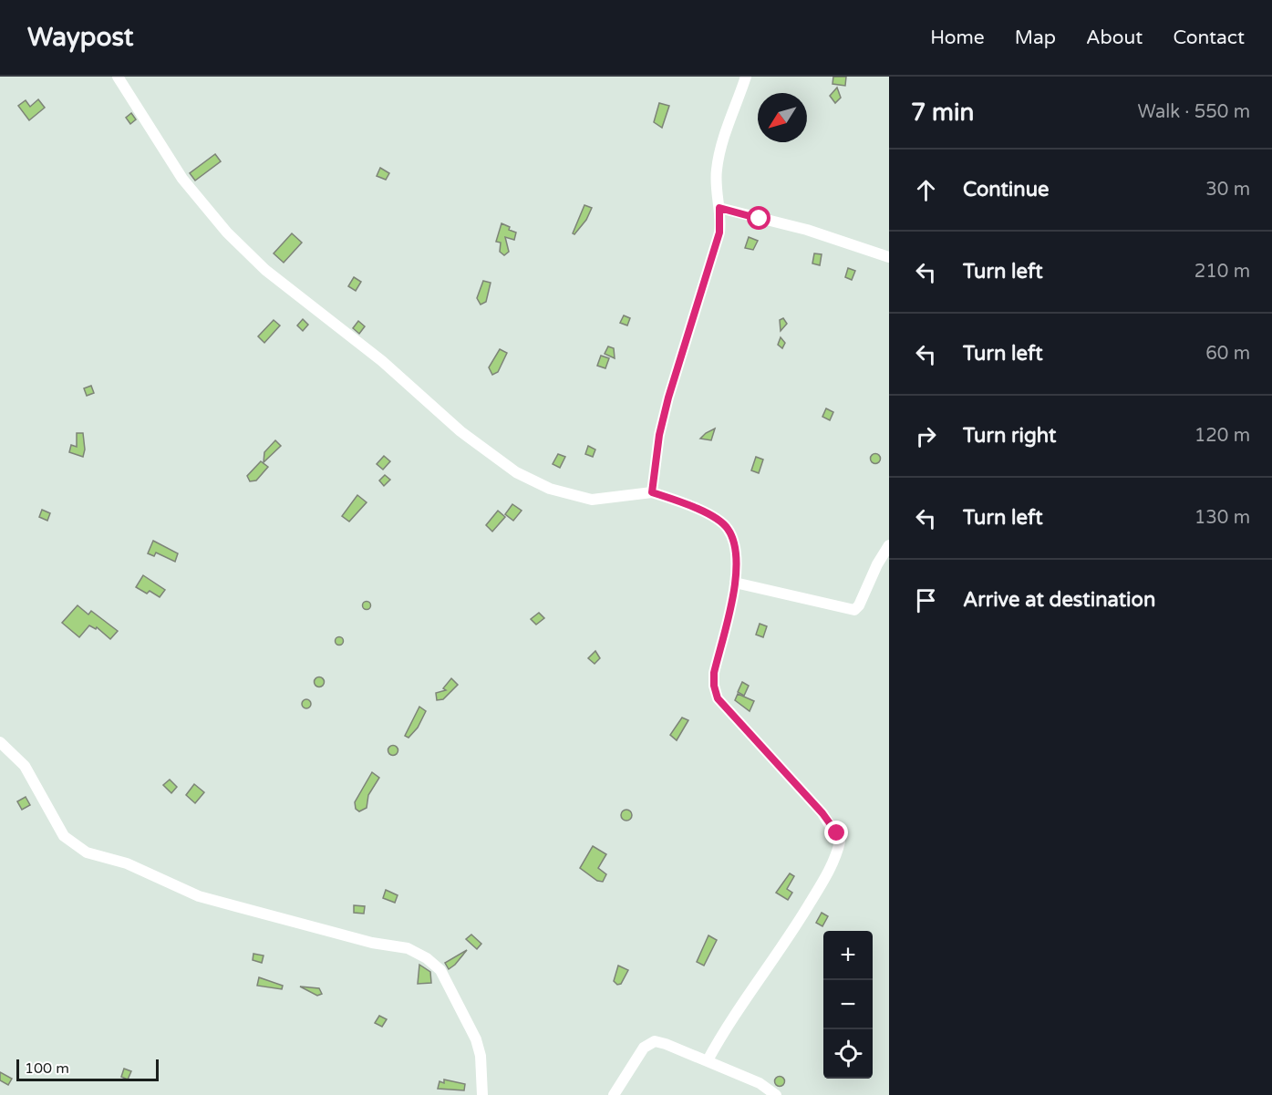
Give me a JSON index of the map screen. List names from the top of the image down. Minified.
{"scale_bar":"100 m","north":"bottom left","page":{"header":"Waypost","nav":["Home","Map","About","Contact"],"heading":["7 min","Walk · 550 m"],"list":[["Continue","30 m"],["Turn left","210 m"],["Turn left","60 m"],["Turn right","120 m"],["Turn left","130 m"],"Arrive at destination"],"map_buttons":["+","−"],"scale":"100 m"}}
